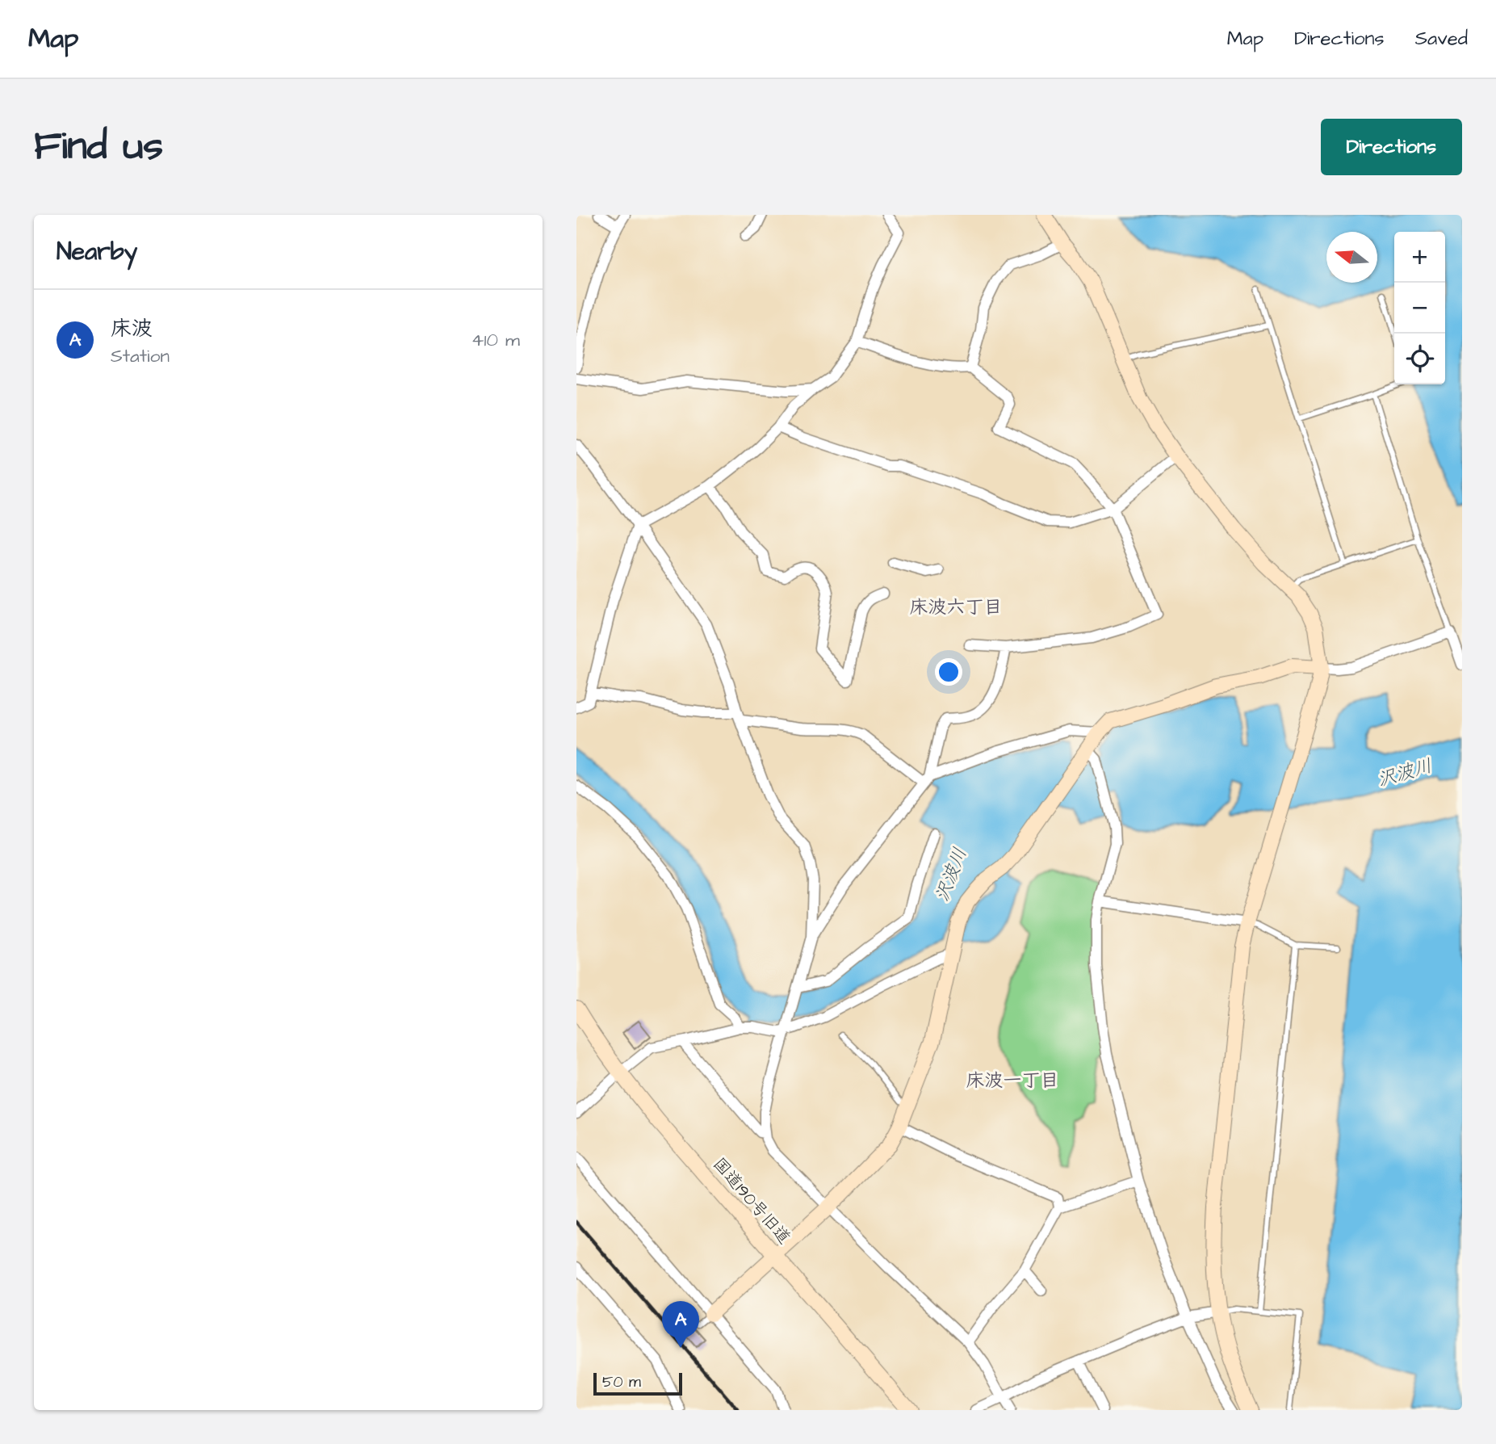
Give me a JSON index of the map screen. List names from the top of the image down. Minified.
{"streets":{"street":["国道190号旧道"]},"districts":["床波六丁目","床波一丁目"],"water":["沢波川"],"scale_bar":"50 m","north":"left","page":{"header":"Map","nav":["Map","Directions","Saved"],"buttons":"Directions","title":"Find us","heading":"Nearby","map_buttons":["+","−"],"list":[{"mark":"A","name":"床波","note":"Station","value":"410 m"}],"pins":"A","scale":"50 m"}}
